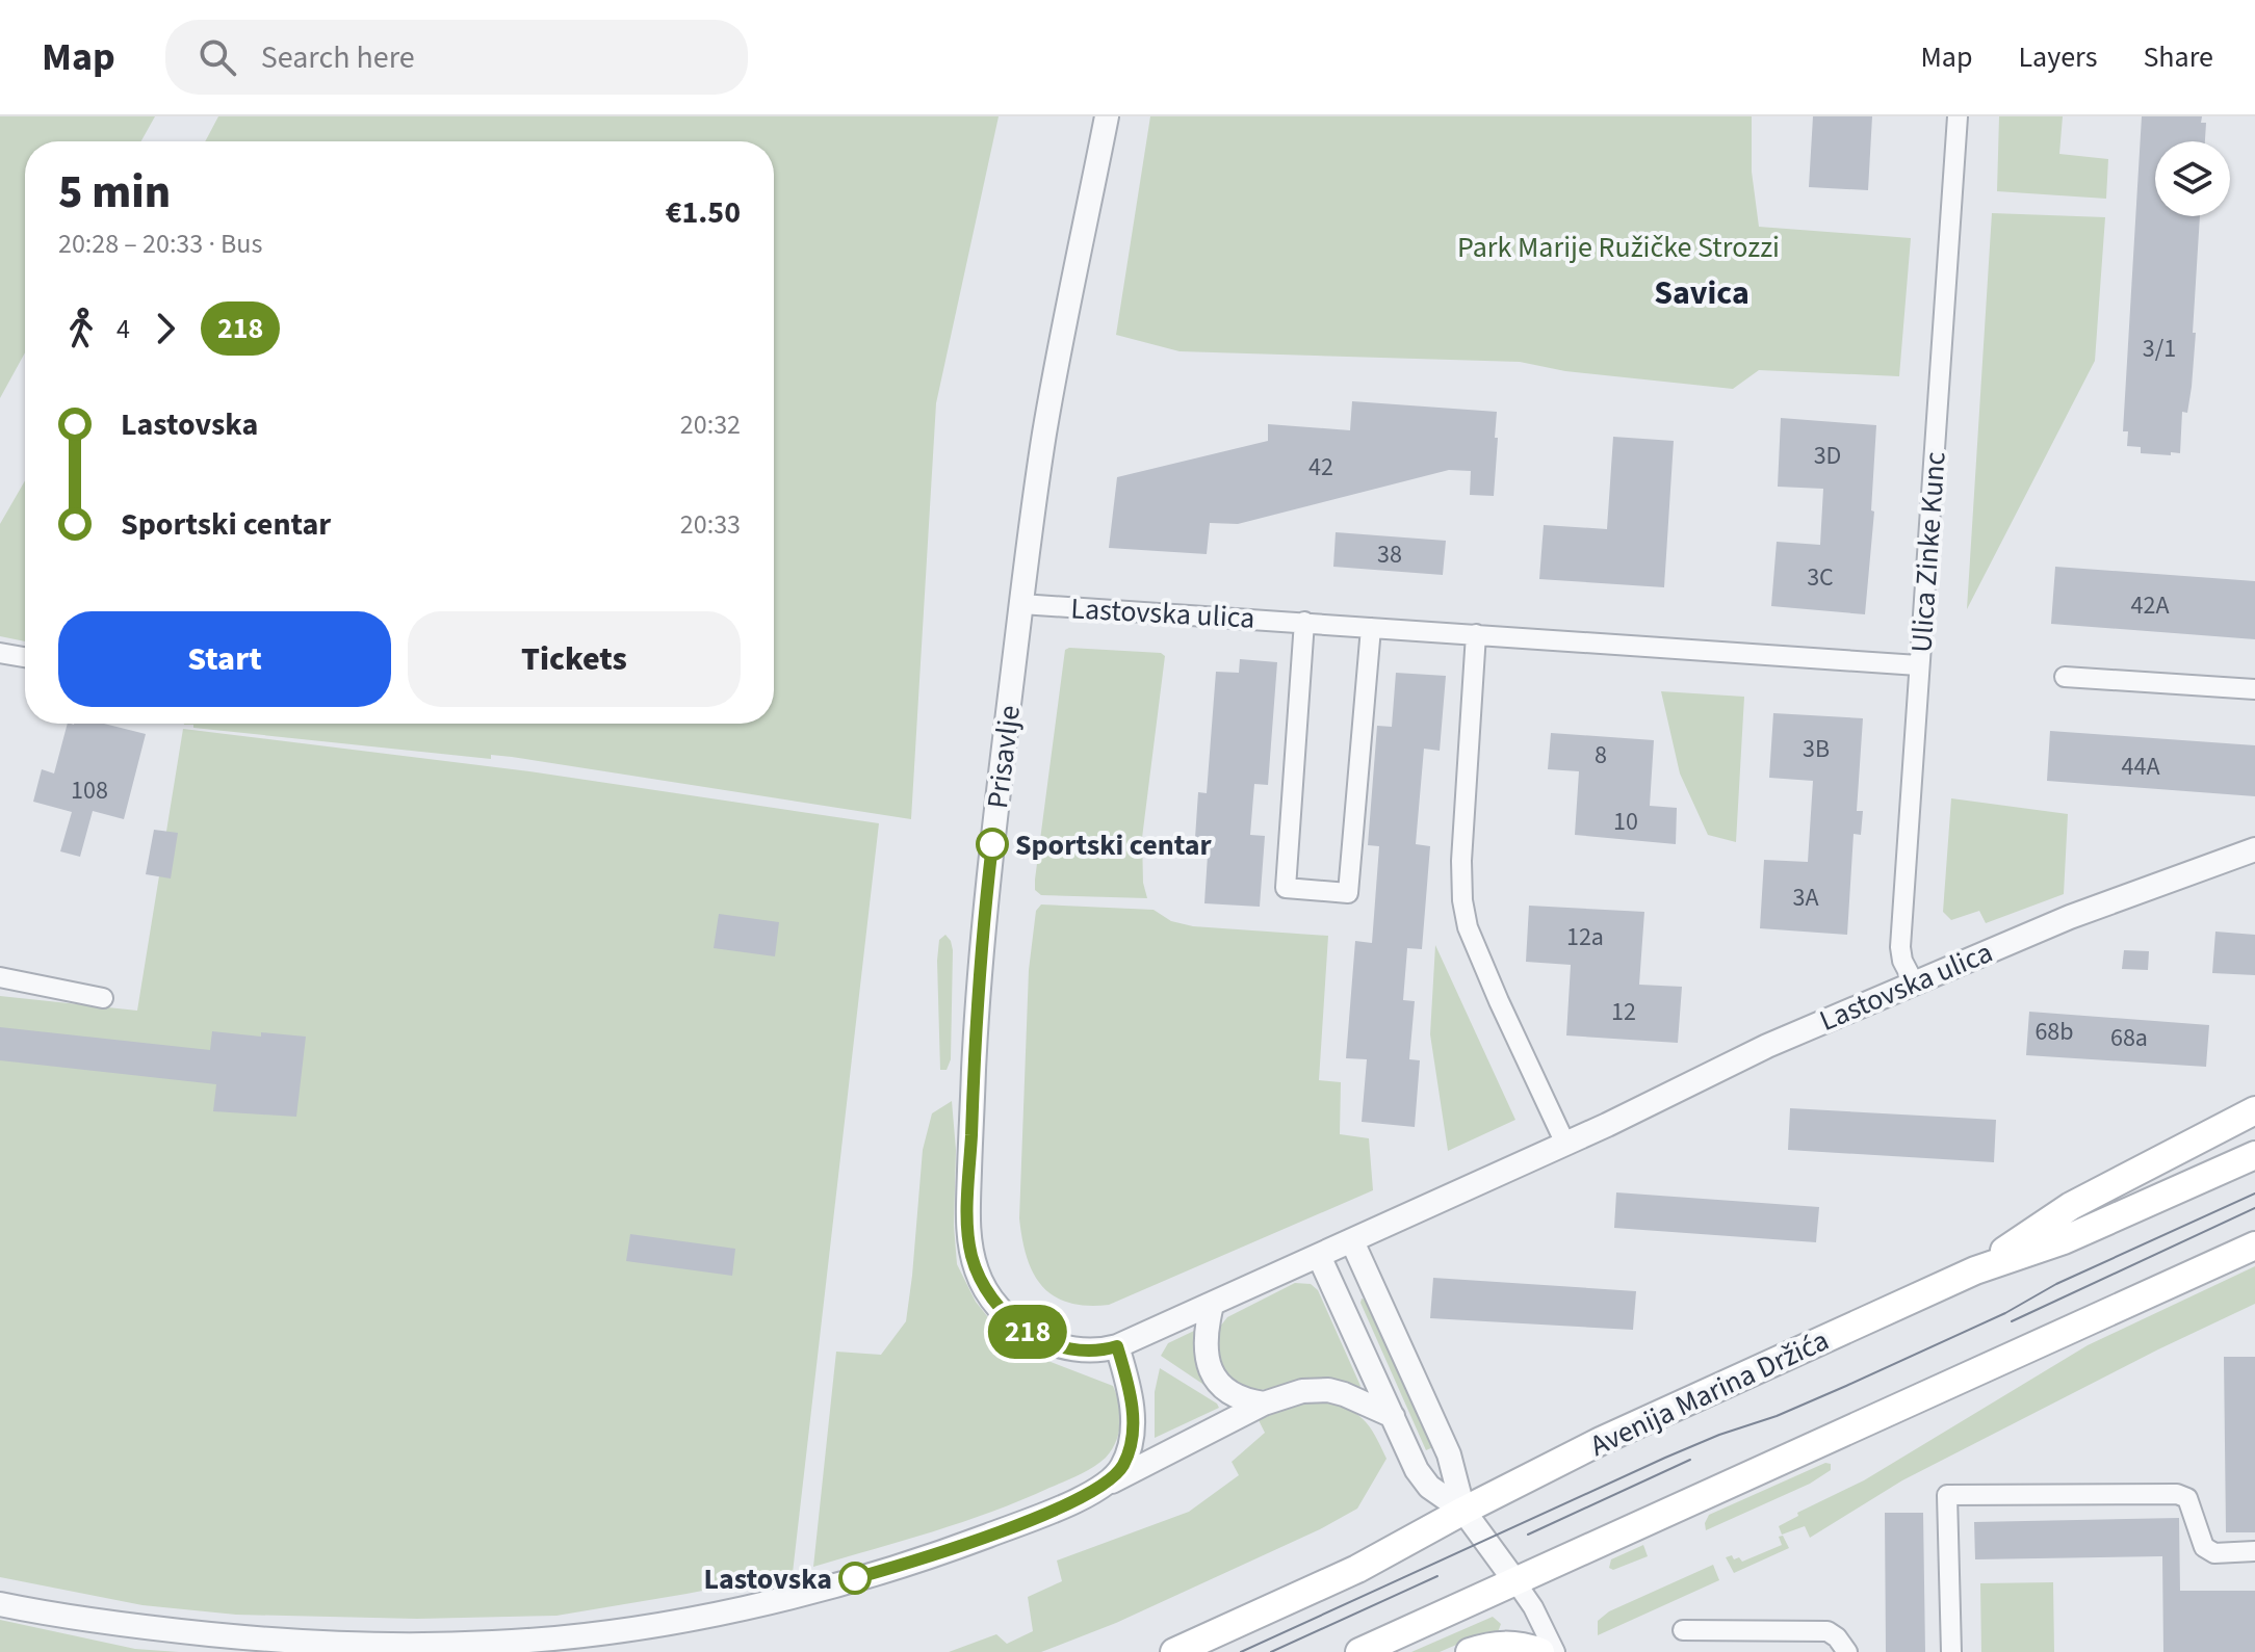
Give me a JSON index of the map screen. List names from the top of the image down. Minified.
{"streets":{"main road":["Avenija Marina Držića"],"street":["Ulica Zinke Kunc","Lastovska ulica","Prisavlje"]},"crossings":[["Ulica Zinke Kunc","Lastovska ulica"],["Lastovska ulica","Prisavlje"]],"districts":["Savica"],"parks":["Park Marije Ružičke Strozzi"],"places":["Sportski centar","Lastovska"],"lines":["bus line 218"],"house_numbers":["3/1","3D","42","38","3C","42A","3B","8","44A","108","10","3A","12a","12","68b","68a"],"page":{"header":"Map","search":"Search here","nav":["Map","Layers","Share"],"on_map":"218","heading":["5 min","20:28 – 20:33 · Bus","€1.50"],"legs":["4","218"],"list":[{"name":"Lastovska","value":"20:32"},{"name":"Sportski centar","value":"20:33"}],"buttons":["Start","Tickets"]}}
